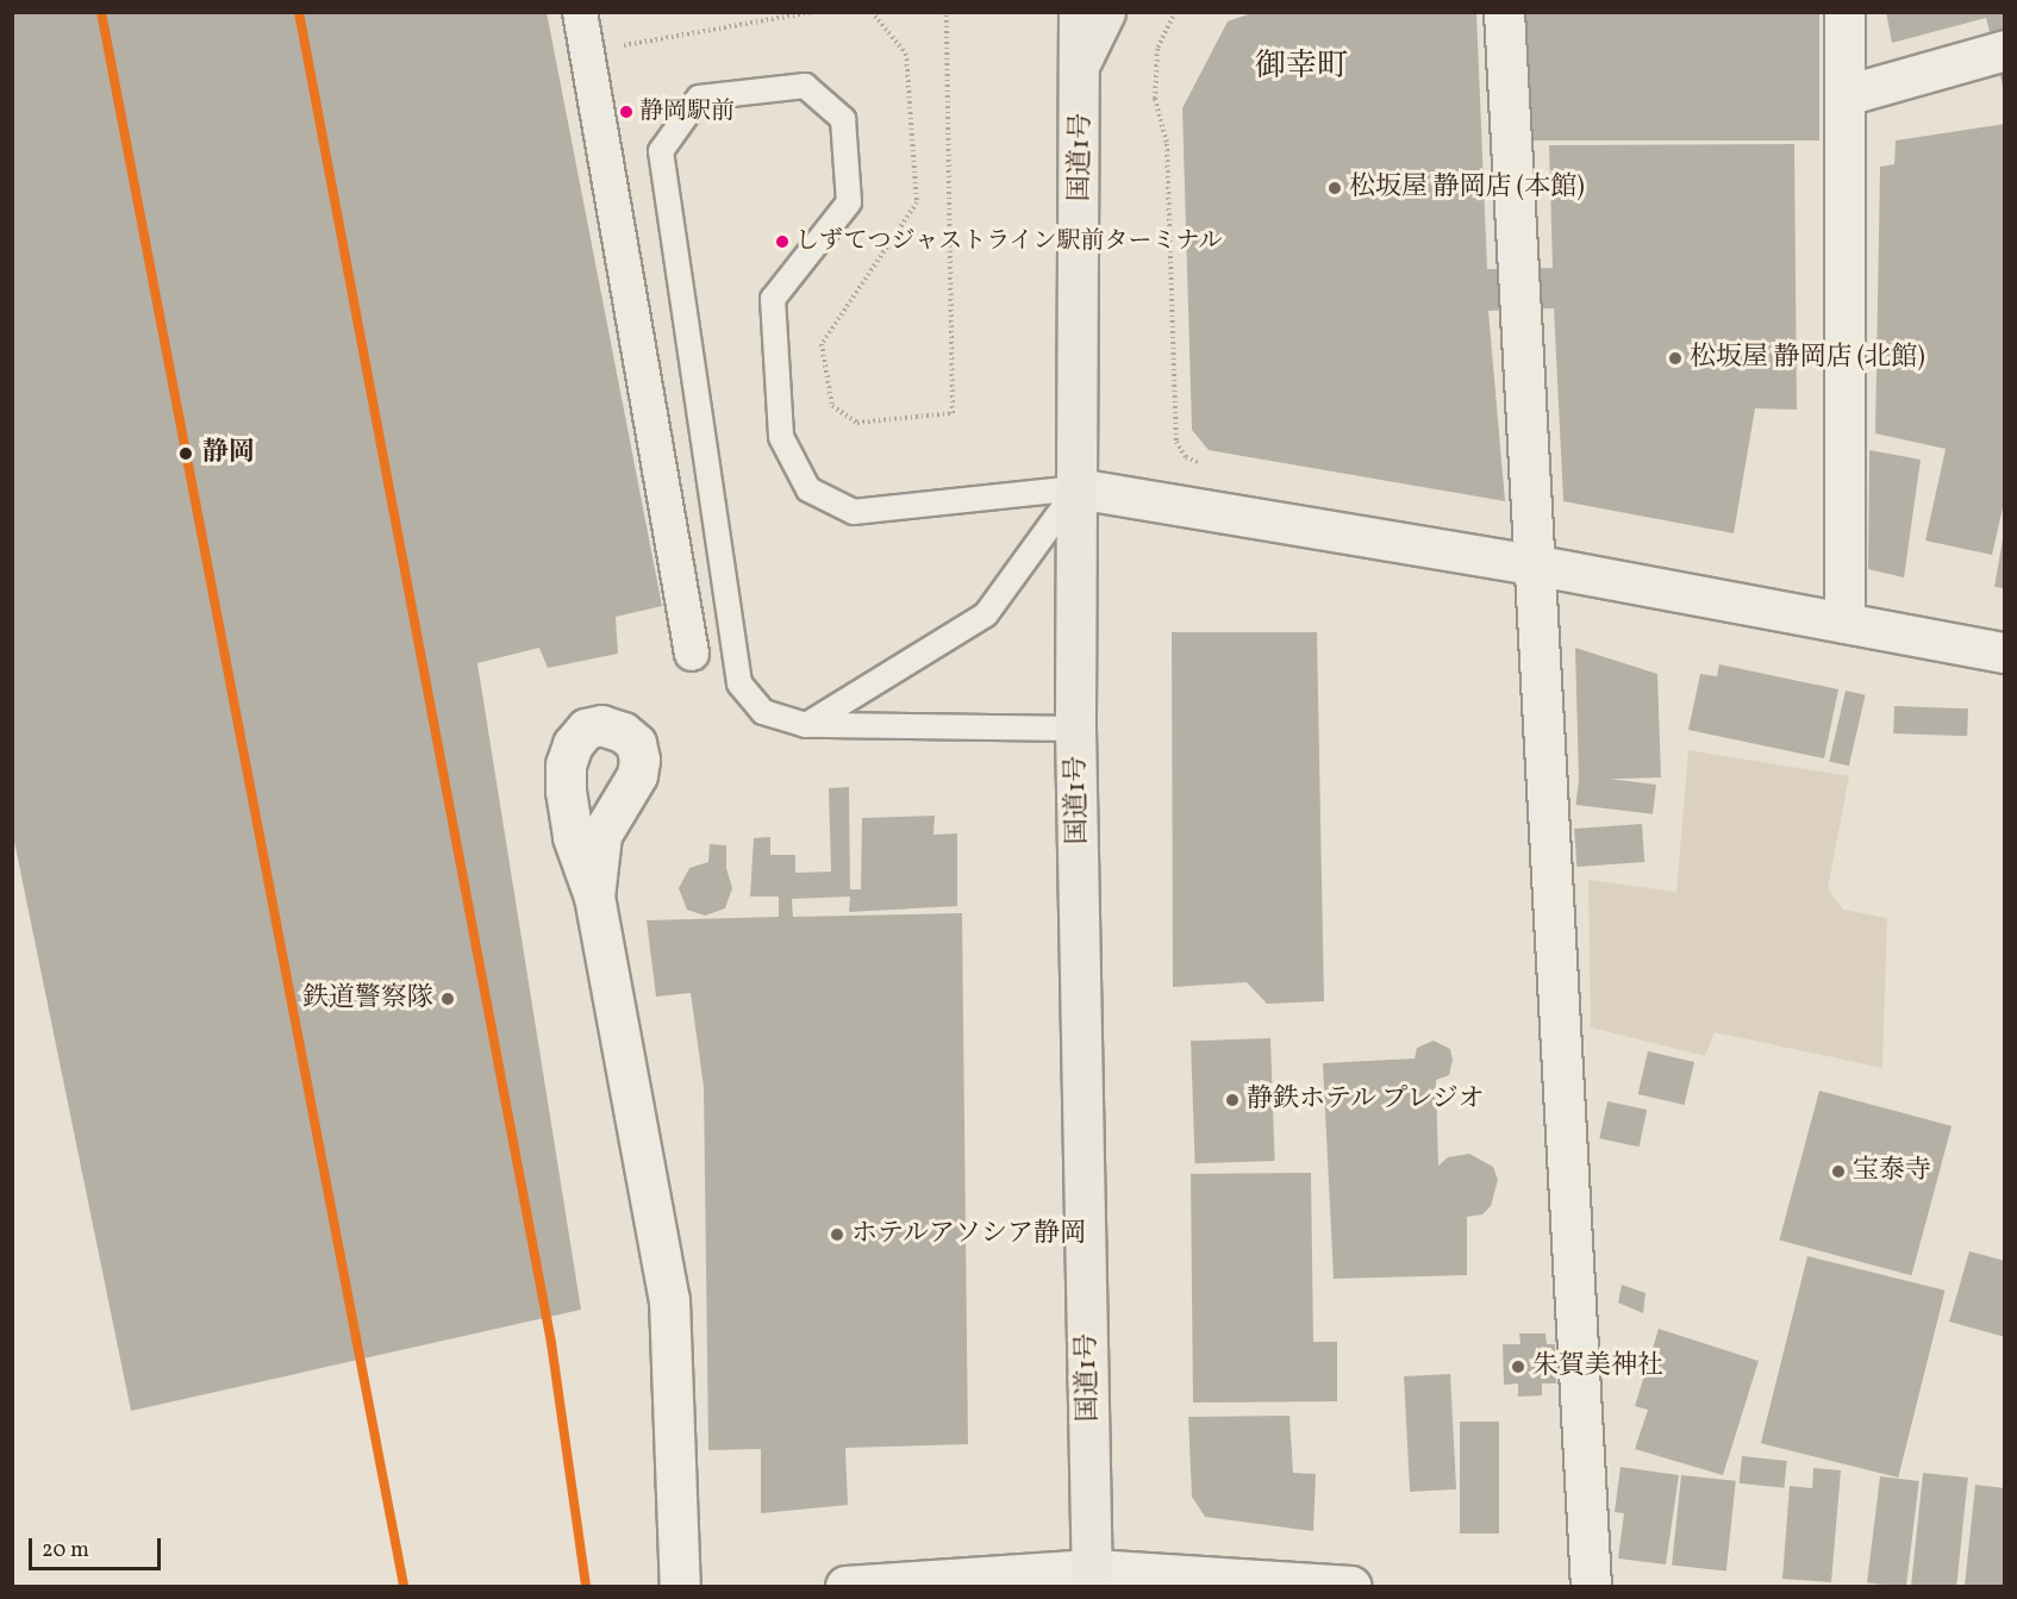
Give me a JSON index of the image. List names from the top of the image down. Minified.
{"streets":{"main road":["国道1号"]},"districts":["御幸町"],"places":["静岡駅前","松坂屋 静岡店 (本館)","しずてつジャストライン駅前ターミナル","松坂屋 静岡店 (北館)","静岡","鉄道警察隊","静鉄ホテル プレジオ","宝泰寺","ホテルアソシア静岡","朱賀美神社"],"scale_bar":"20 m"}
